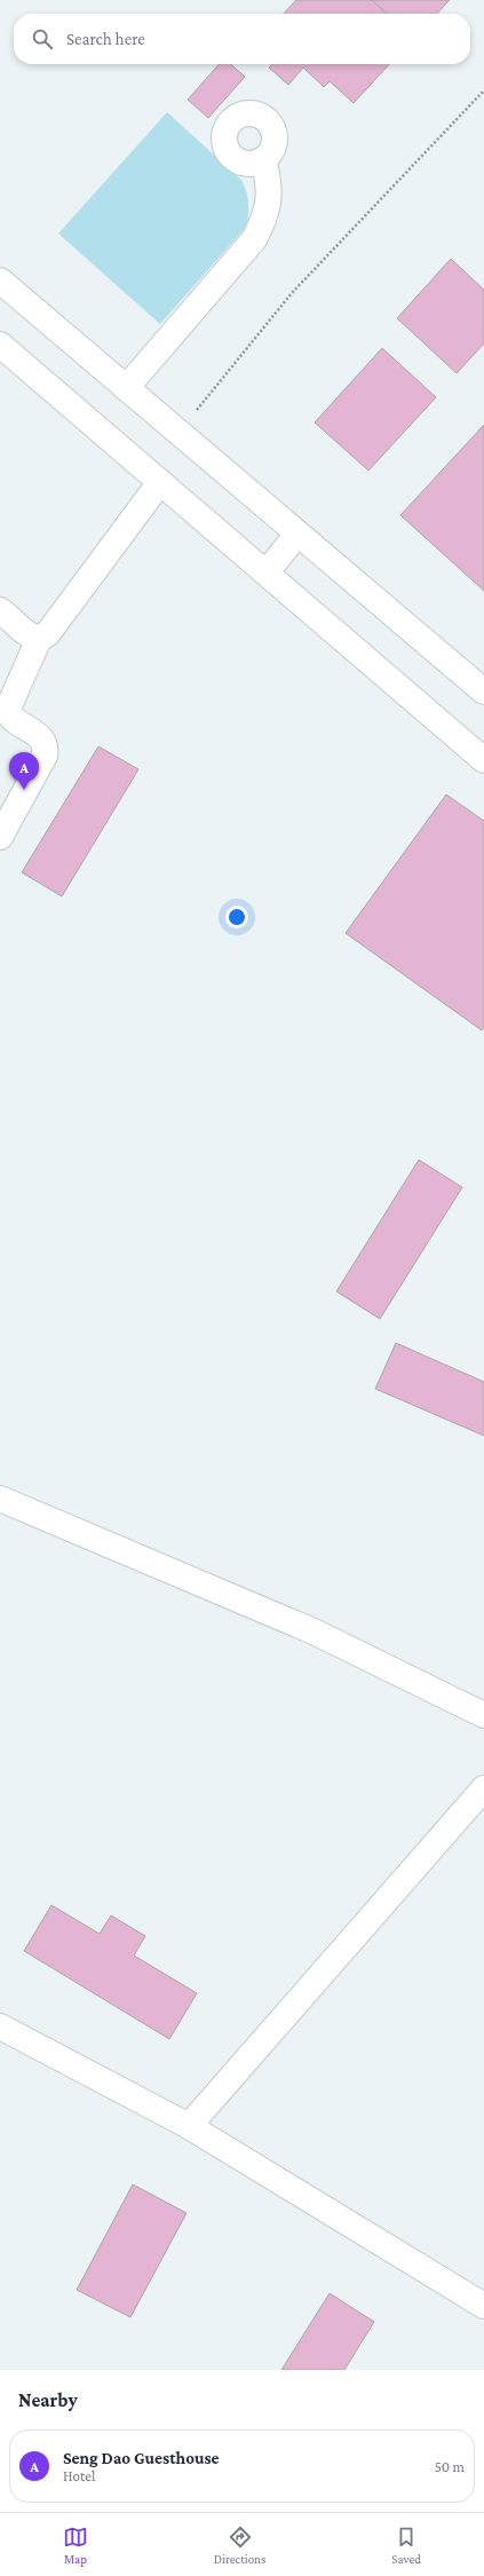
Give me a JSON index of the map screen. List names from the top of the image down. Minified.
{"page":{"search":"Search here","pins":"A","heading":"Nearby","list":[{"mark":"A","name":"Seng Dao Guesthouse","note":"Hotel","value":"50 m"}],"nav":["Map","Directions","Saved"]}}
